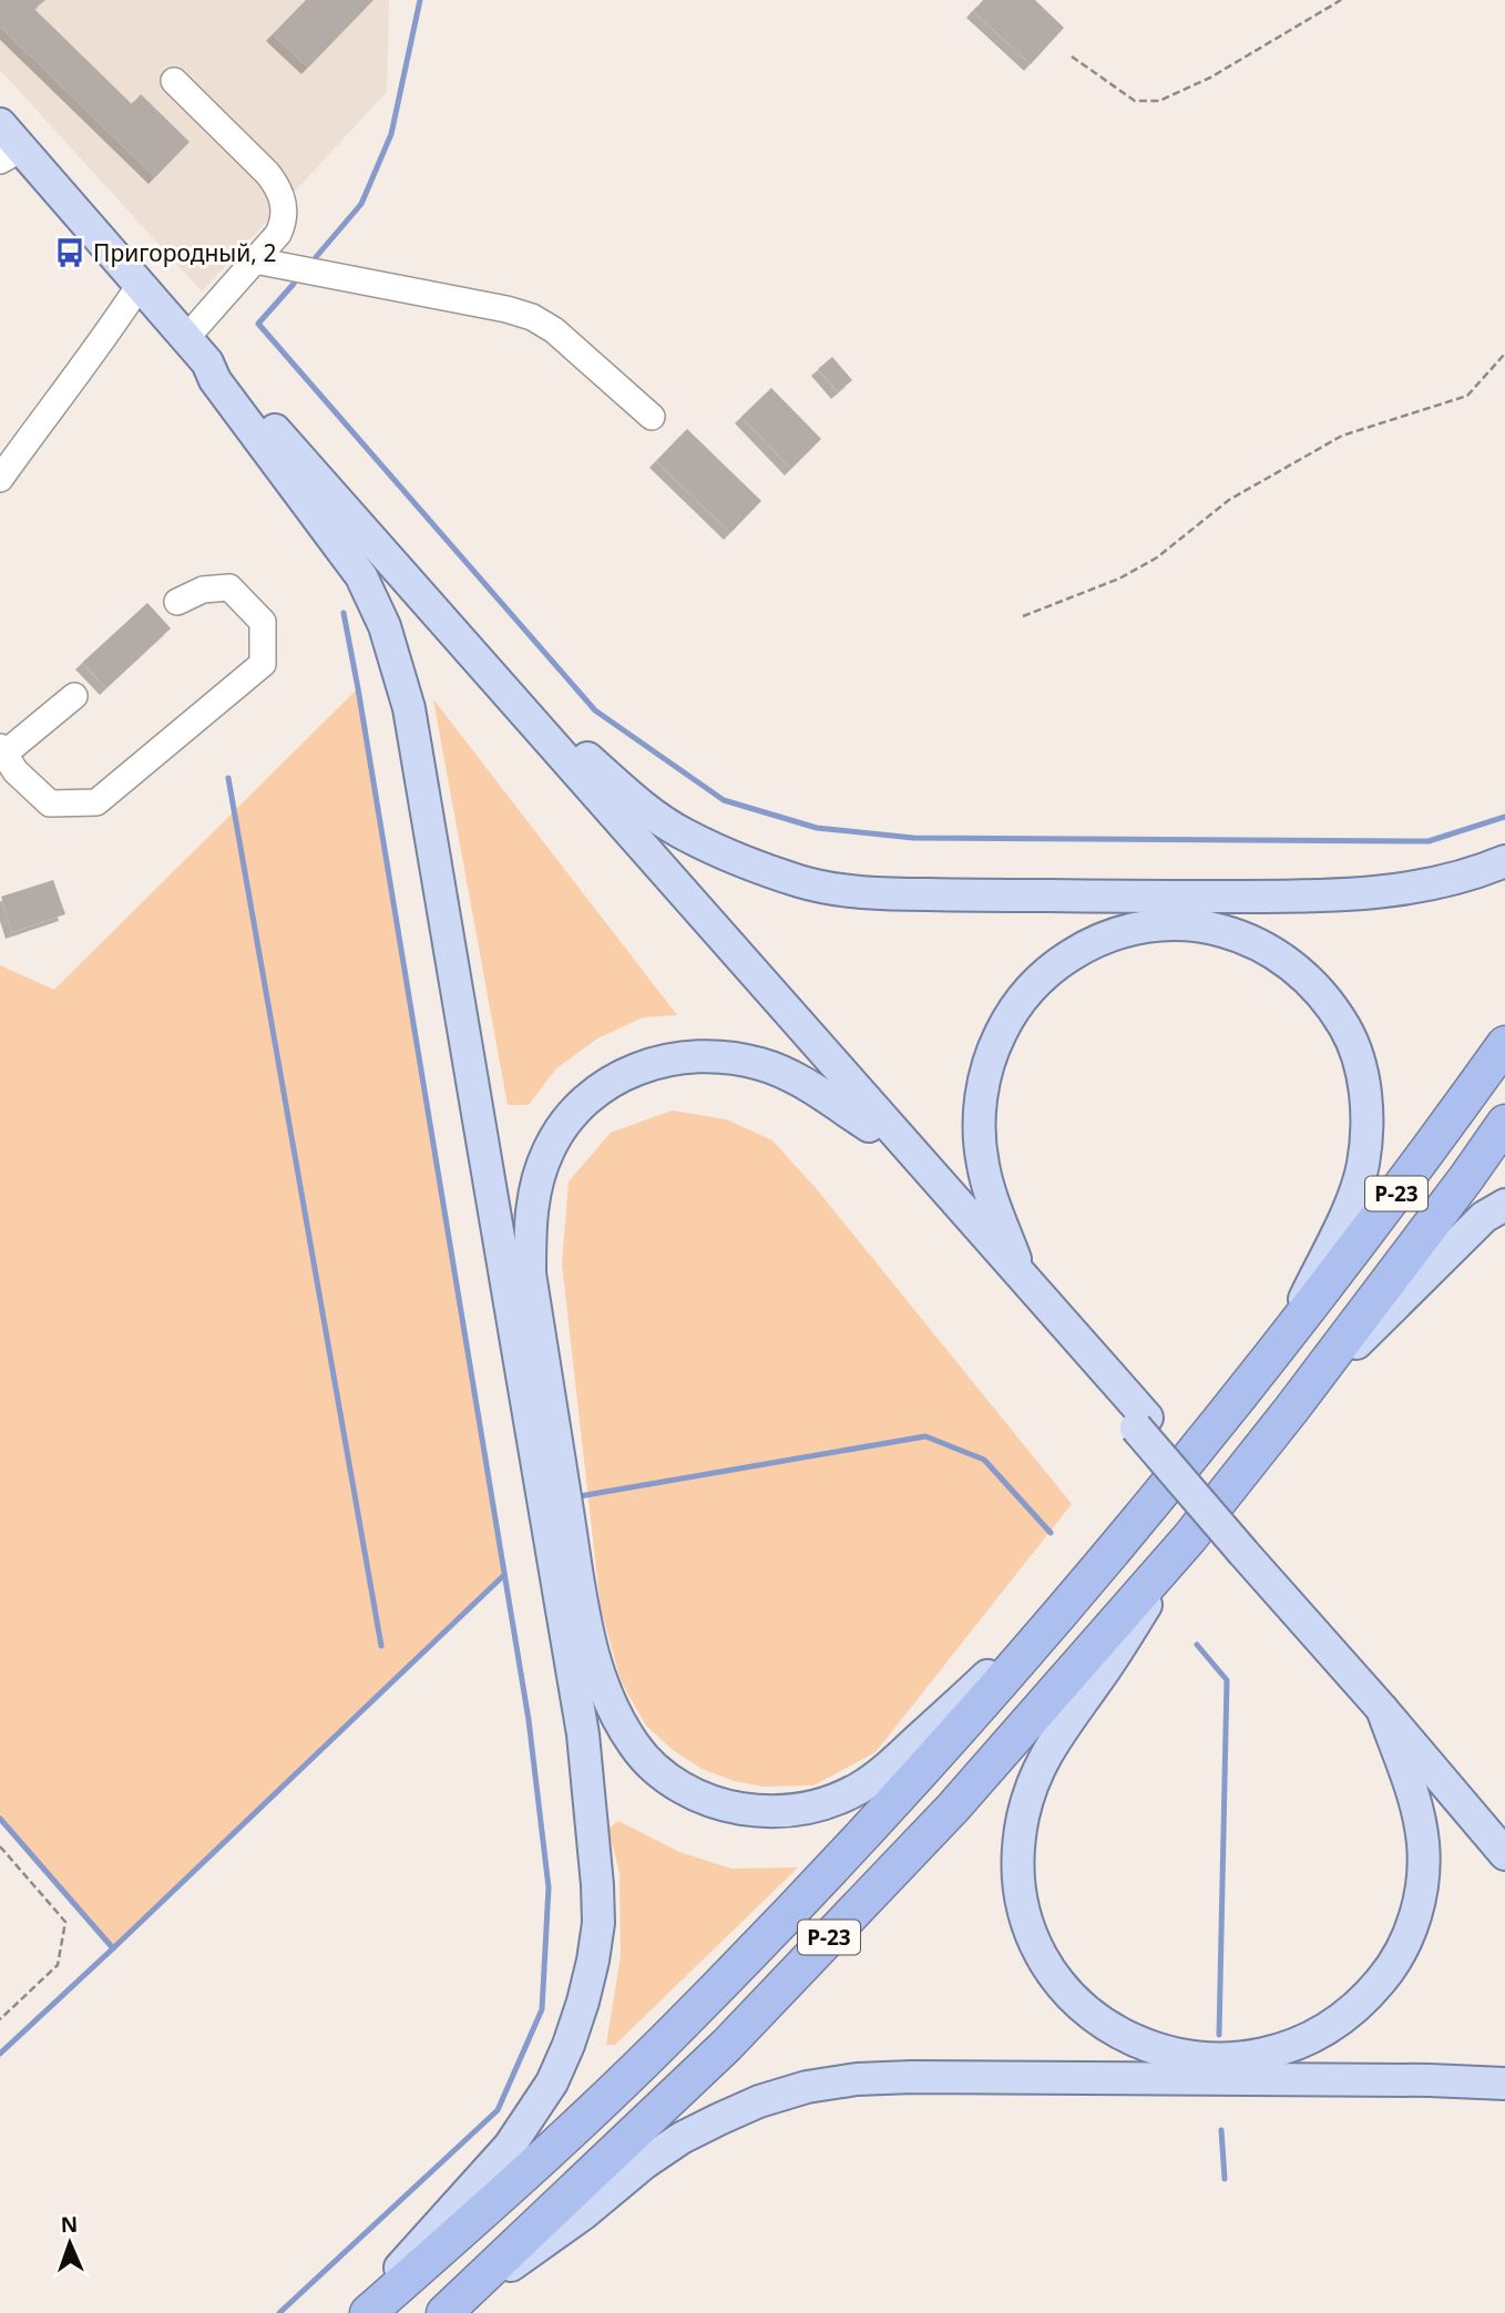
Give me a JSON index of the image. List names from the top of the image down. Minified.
{"streets":{"highway":["Р-23"]},"places":{"bus stop":["Пригородный, 2"]},"north":"top"}
